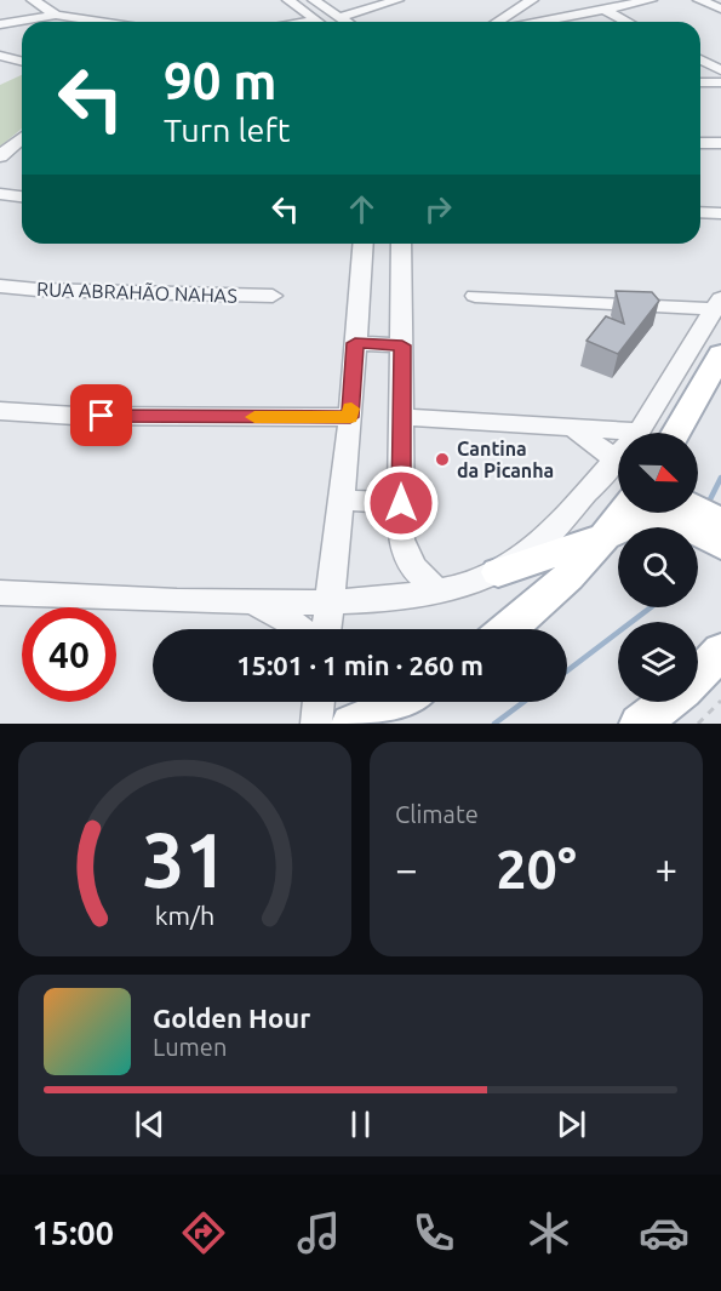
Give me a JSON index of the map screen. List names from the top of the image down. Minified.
{"streets":{"street":["RUA ABRAHÃO NAHAS"]},"places":["Cantina da Picanha"],"north":"bottom right","page":{"turn":["90 m","Turn left"],"limit":"40","trip":"15:01 · 1 min · 260 m","tile":"Climate","heat":["−","20°","+"],"song":["Golden Hour","Lumen"],"tabs":"15:00","gauge":["31","km/h"]}}
